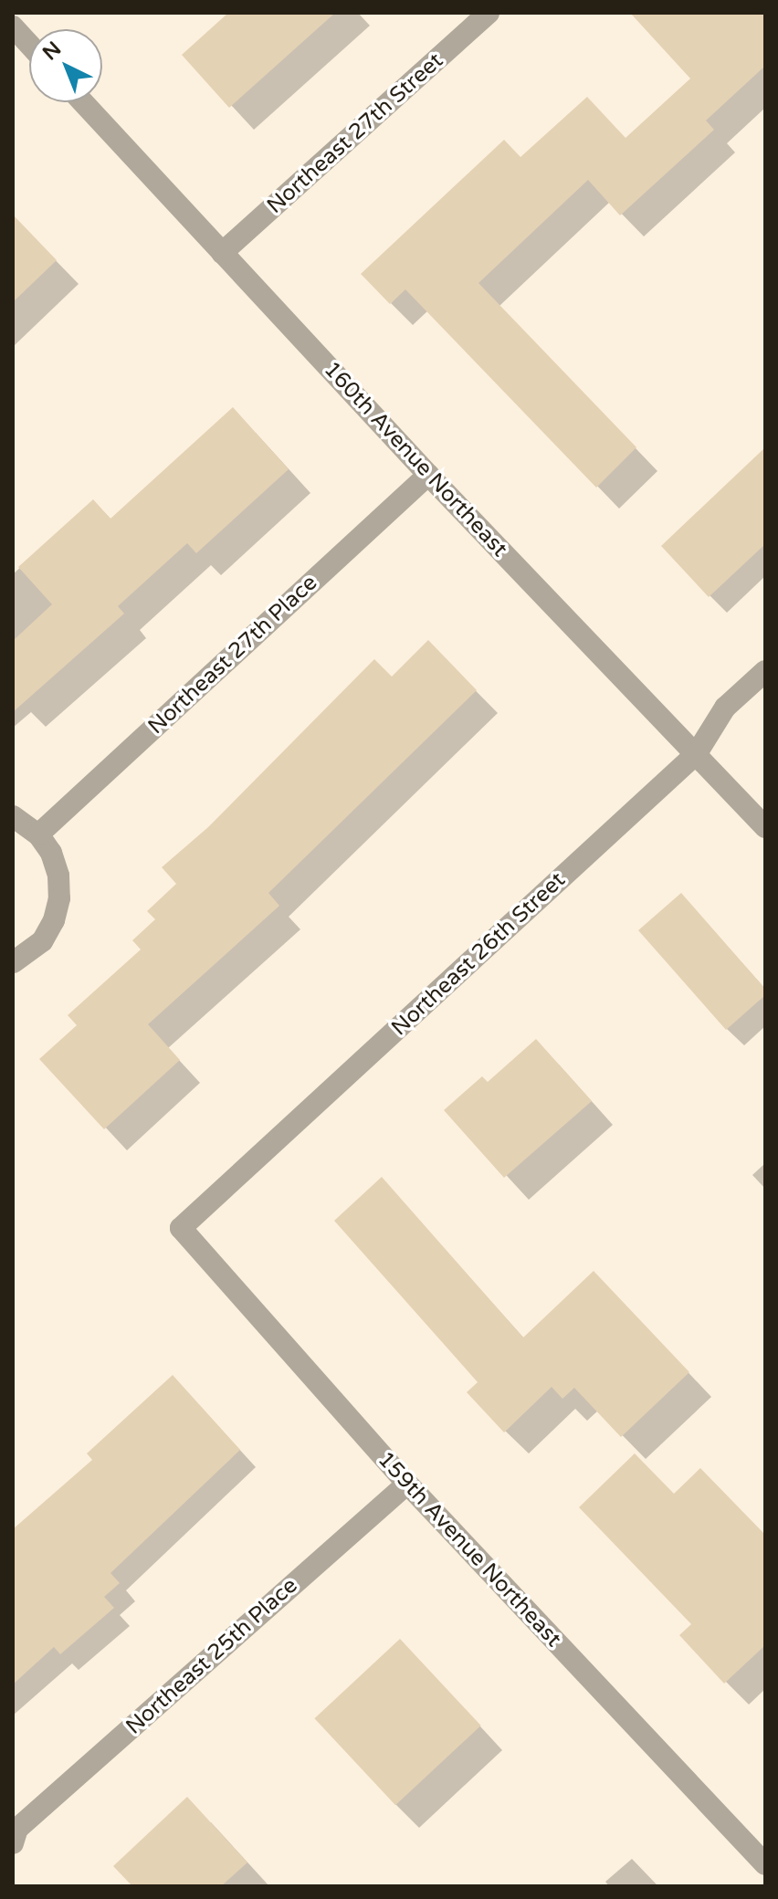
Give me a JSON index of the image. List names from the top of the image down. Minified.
{"streets":{"street":["Northeast 27th Street","160th Avenue Northeast","Northeast 27th Place","Northeast 26th Street","159th Avenue Northeast","Northeast 25th Place"]},"crossings":[["Northeast 27th Street","160th Avenue Northeast"],["160th Avenue Northeast","Northeast 27th Place"],["160th Avenue Northeast","Northeast 26th Street"],["Northeast 26th Street","159th Avenue Northeast"],["159th Avenue Northeast","Northeast 25th Place"]],"north":"top left"}
